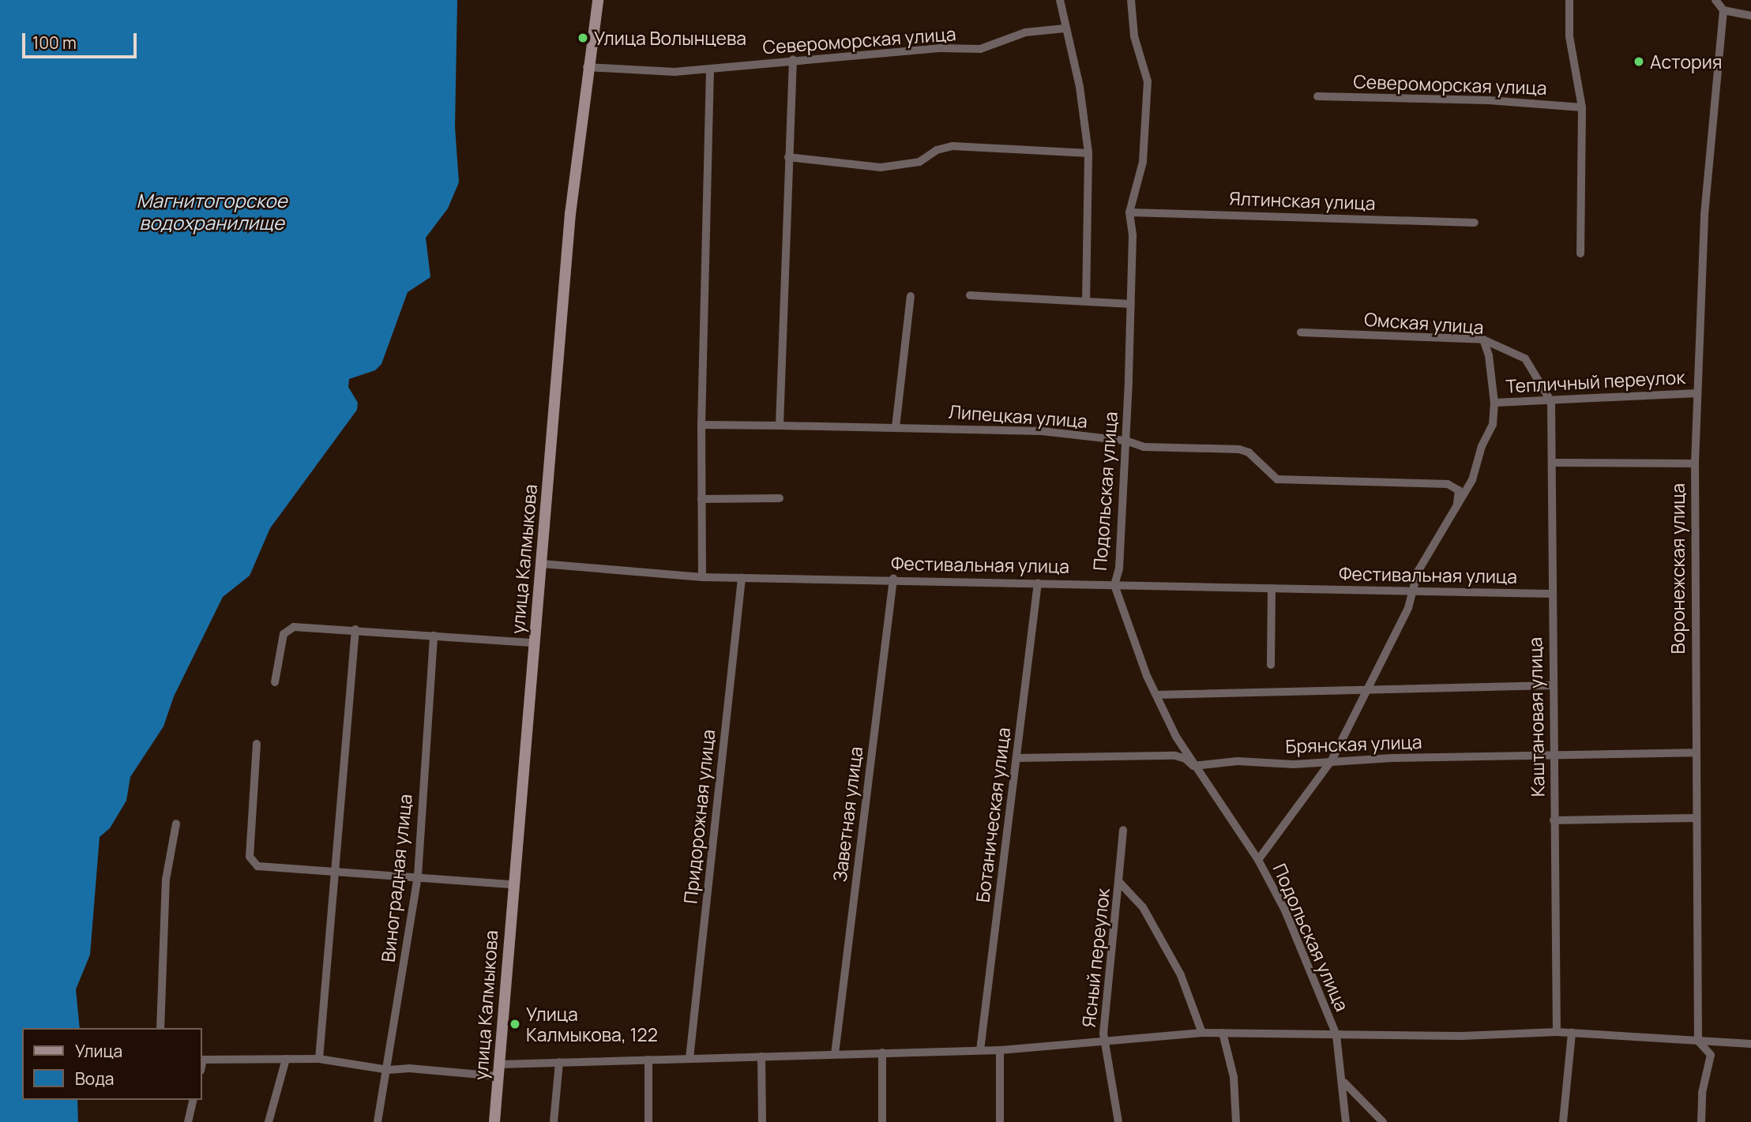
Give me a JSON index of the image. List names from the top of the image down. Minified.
{"streets":{"main road":["улица Калмыкова"],"street":["Североморская улица","Ялтинская улица","Омская улица","Тепличный переулок","Липецкая улица","Подольская улица","Фестивальная улица","Воронежская улица","Каштановая улица","Брянская улица","Заветная улица","Ботаническая улица","Придорожная улица","Виноградная улица","Ясный переулок"]},"crossings":[["Североморская улица","улица Калмыкова"],["Ялтинская улица","Подольская улица"],["Омская улица","Тепличный переулок"],["Омская улица","Каштановая улица"],["Тепличный переулок","Воронежская улица"],["Тепличный переулок","Каштановая улица"],["Липецкая улица","Подольская улица"],["Подольская улица","Фестивальная улица"],["Подольская улица","Брянская улица"],["улица Калмыкова","Фестивальная улица"],["Фестивальная улица","Каштановая улица"],["Фестивальная улица","Заветная улица"],["Фестивальная улица","Ботаническая улица"],["Фестивальная улица","Придорожная улица"],["Воронежская улица","Брянская улица"],["Каштановая улица","Брянская улица"],["Брянская улица","Ботаническая улица"]],"water":["Магнитогорское водохранилище"],"places":["Улица Волынцева","Астория","Улица Калмыкова, 122"],"legend":["Улица","Вода"],"scale_bar":"100 m"}
